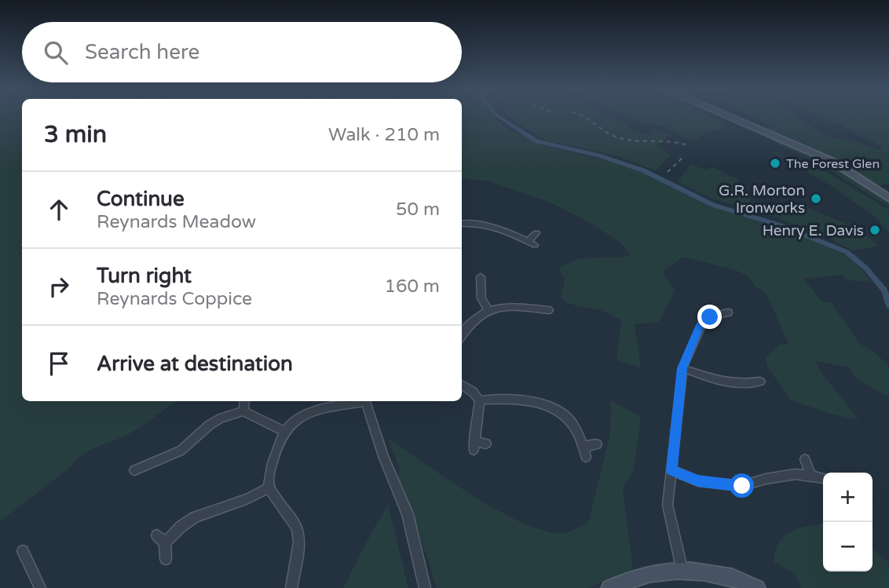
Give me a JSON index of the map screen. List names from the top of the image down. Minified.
{"places":["The Forest Glen","G.R. Morton Ironworks","Henry E. Davis"],"page":{"search":"Search here","heading":["3 min","Walk · 210 m"],"list":[["Continue","Reynards Meadow","50 m"],["Turn right","Reynards Coppice","160 m"],"Arrive at destination"],"map_buttons":["+","−"]}}
